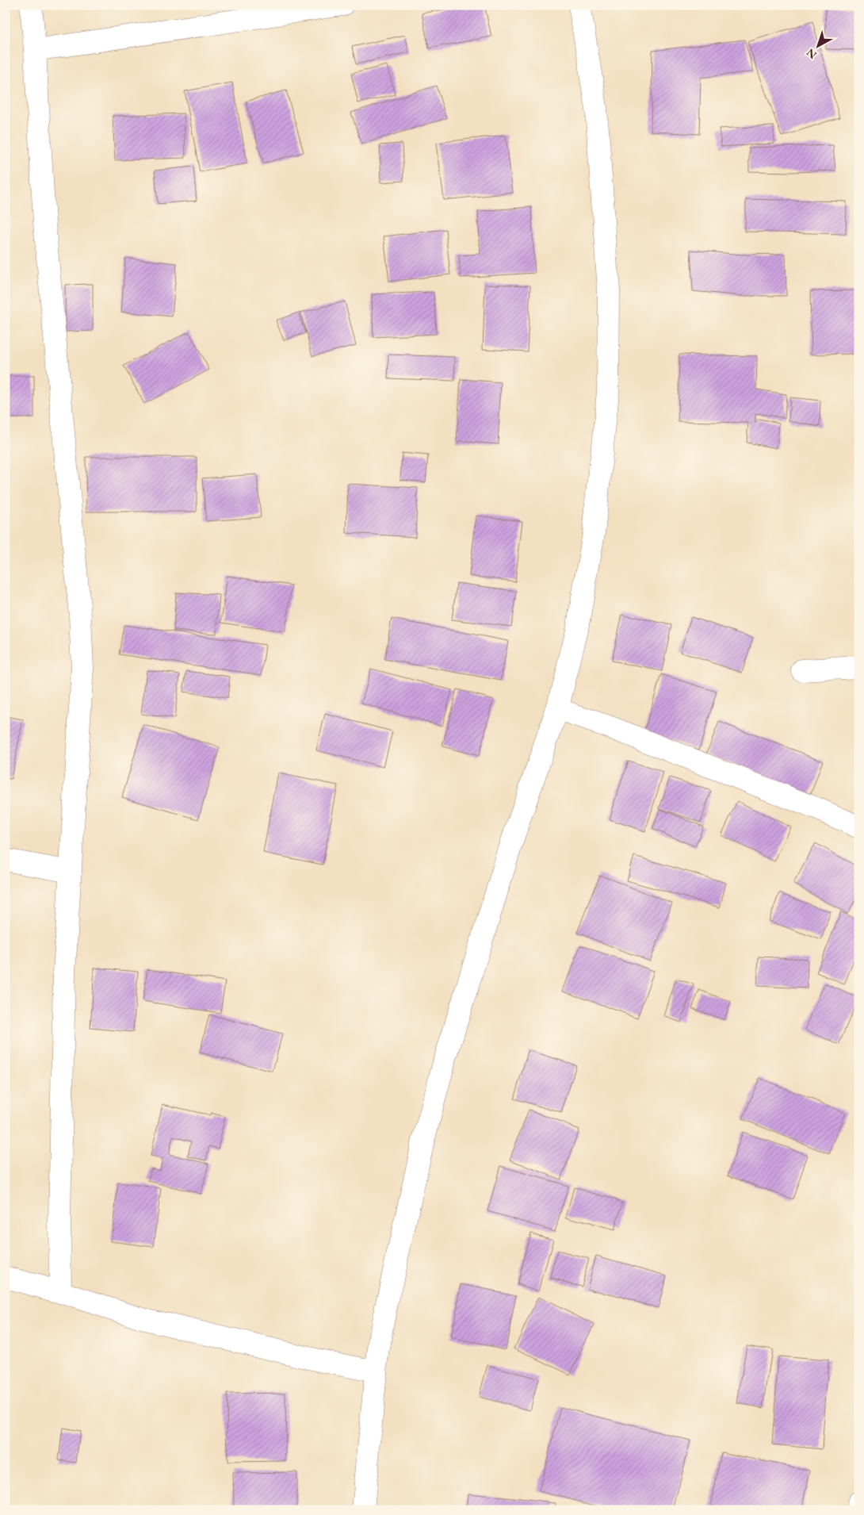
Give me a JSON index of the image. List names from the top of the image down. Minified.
{"north":"bottom left"}
